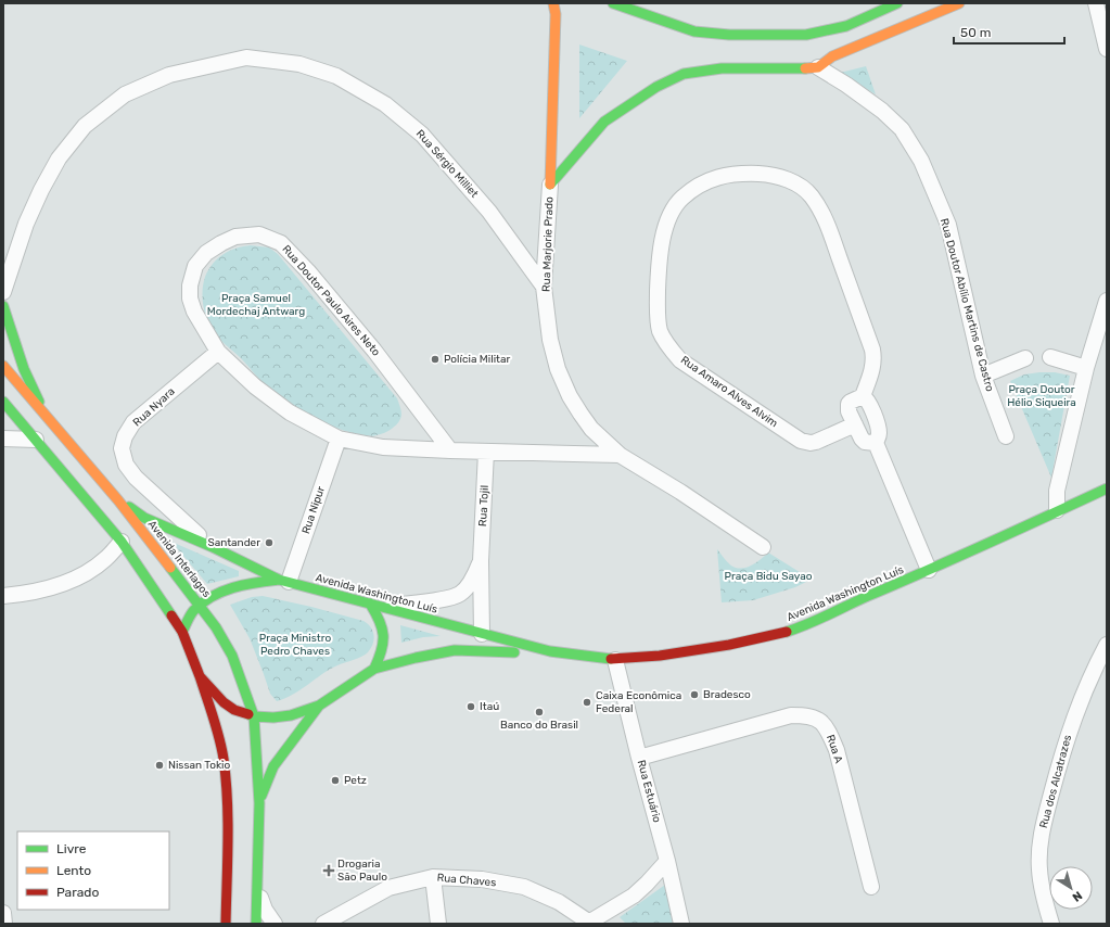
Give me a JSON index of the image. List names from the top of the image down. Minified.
{"streets":{"main road":["Rua Marjorie Prado","Avenida Interlagos","Avenida Washington Luís"],"street":["Rua Sérgio Milliet","Rua Doutor Paulo Aires Neto","Rua Doutor Abílio Martins de Castro","Rua Amaro Alves Alvim","Rua Nyara","Rua Tojil","Rua Nipur","Rua A","Rua dos Alcatrazes","Rua Estuário","Rua Chaves"]},"crossings":[["Rua Sérgio Milliet","Rua Marjorie Prado"],["Rua Marjorie Prado","Rua Doutor Paulo Aires Neto"],["Rua Marjorie Prado","Rua Doutor Abílio Martins de Castro"],["Rua Doutor Paulo Aires Neto","Rua Nyara"],["Rua Doutor Paulo Aires Neto","Rua Tojil"],["Rua Doutor Paulo Aires Neto","Rua Nipur"],["Rua Tojil","Avenida Washington Luís"],["Rua Nipur","Avenida Washington Luís"],["Avenida Interlagos","Avenida Washington Luís"],["Avenida Washington Luís","Rua Estuário"],["Rua A","Rua Estuário"]],"parks":["Praça Samuel Mordechaj Antwarg","Praça Doutor Hélio Siqueira","Praça Bidu Sayao","Praça Ministro Pedro Chaves"],"places":{"other":["Polícia Militar","Santander","Bradesco","Caixa Econômica Federal","Itaú","Banco do Brasil","Nissan Tokio","Petz"],"health":["Drogaria São Paulo"]},"legend":["Livre","Lento","Parado"],"scale_bar":"50 m","north":"bottom right"}
